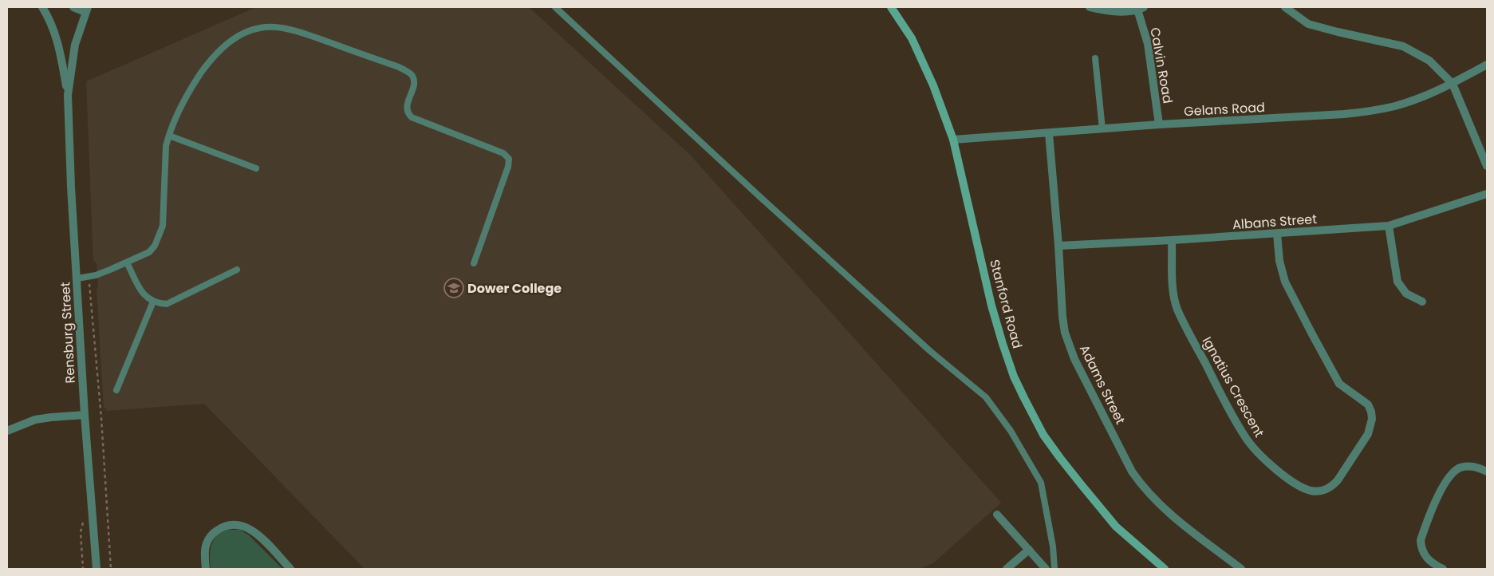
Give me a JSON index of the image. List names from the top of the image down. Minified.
{"streets":{"main road":["Stanford Road"],"street":["Calvin Road","Gelans Road","Albans Street","Rensburg Street","Adams Street","Ignatius Crescent"]},"crossings":[["Calvin Road","Gelans Road"],["Gelans Road","Stanford Road"],["Gelans Road","Adams Street"],["Albans Street","Adams Street"],["Albans Street","Ignatius Crescent"]],"places":{"school or university":["Dower College"]}}
